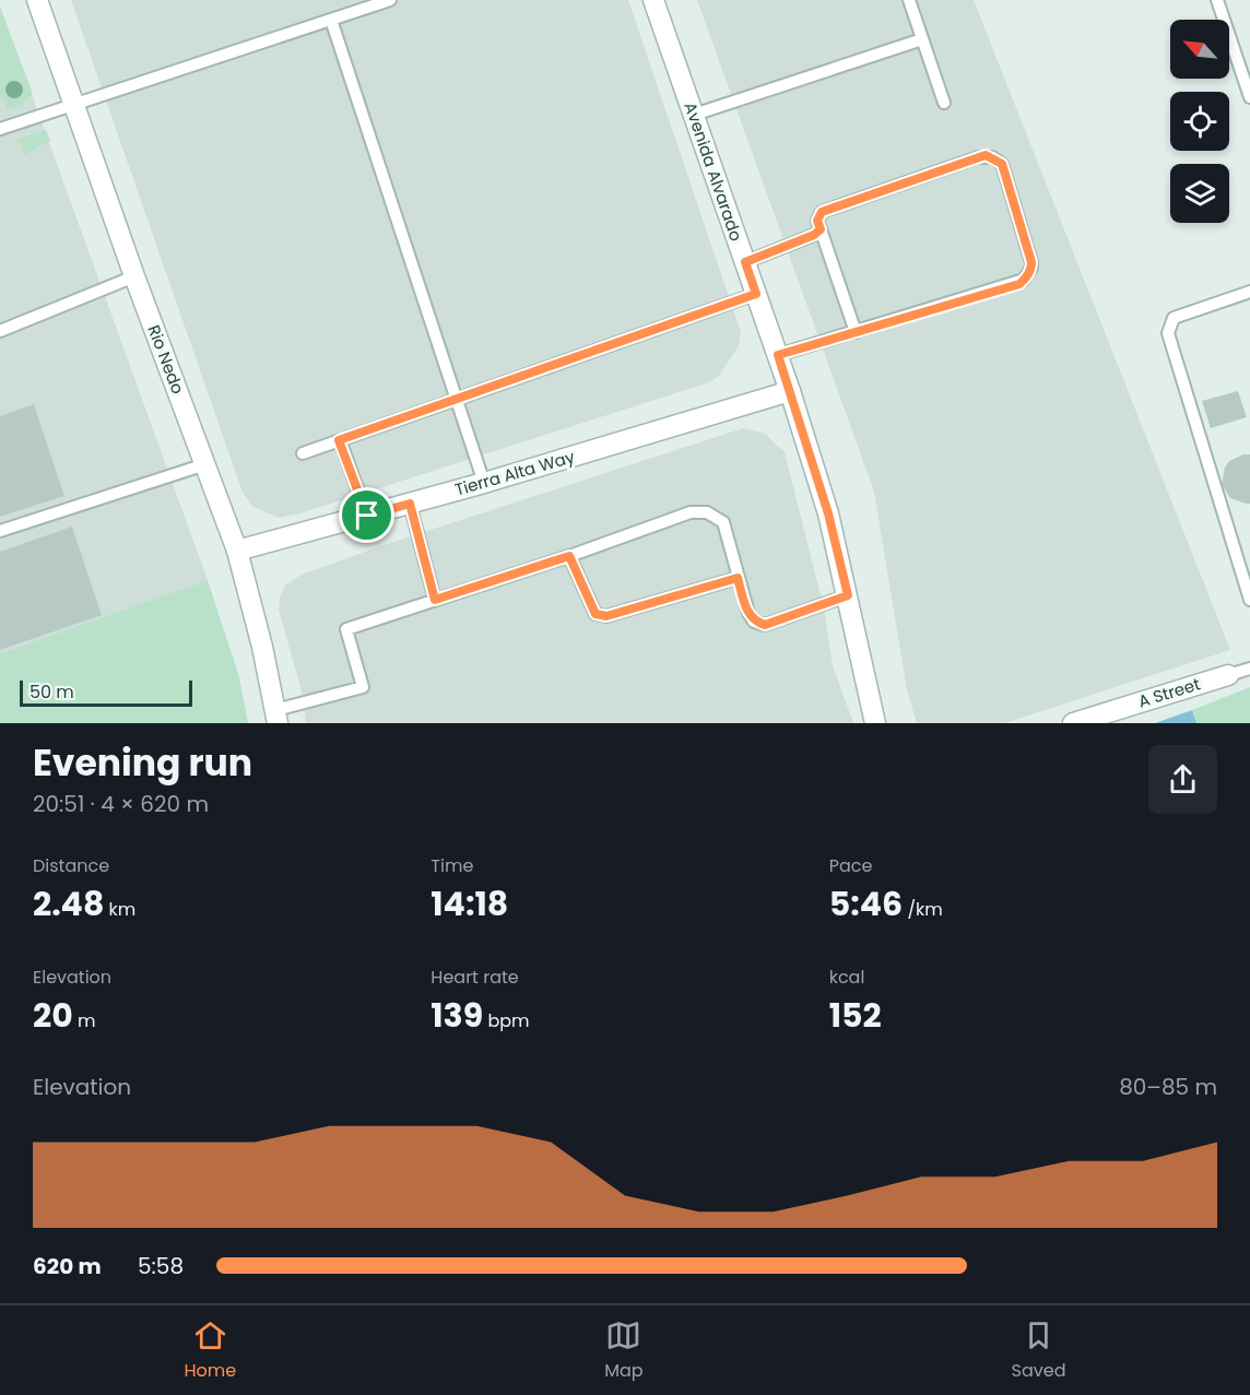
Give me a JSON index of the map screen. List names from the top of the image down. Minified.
{"streets":{"street":["Avenida Alvarado","Rio Nedo","Tierra Alta Way","A Street"]},"crossings":[["Avenida Alvarado","Tierra Alta Way"],["Rio Nedo","Tierra Alta Way"]],"scale_bar":"50 m","north":"top left","page":{"scale":"50 m","heading":["Evening run","20:51 · 4 × 620 m"],"stats":[["Distance","2.48 km"],["Time","14:18"],["Pace","5:46 /km"],["Elevation","20 m"],["Heart rate","139 bpm"],["kcal","152"]],"chart":["Elevation","80–85 m"],"list":[{"name":"620 m","note":"5:58"}],"tabs":["Home","Map","Saved"]}}
